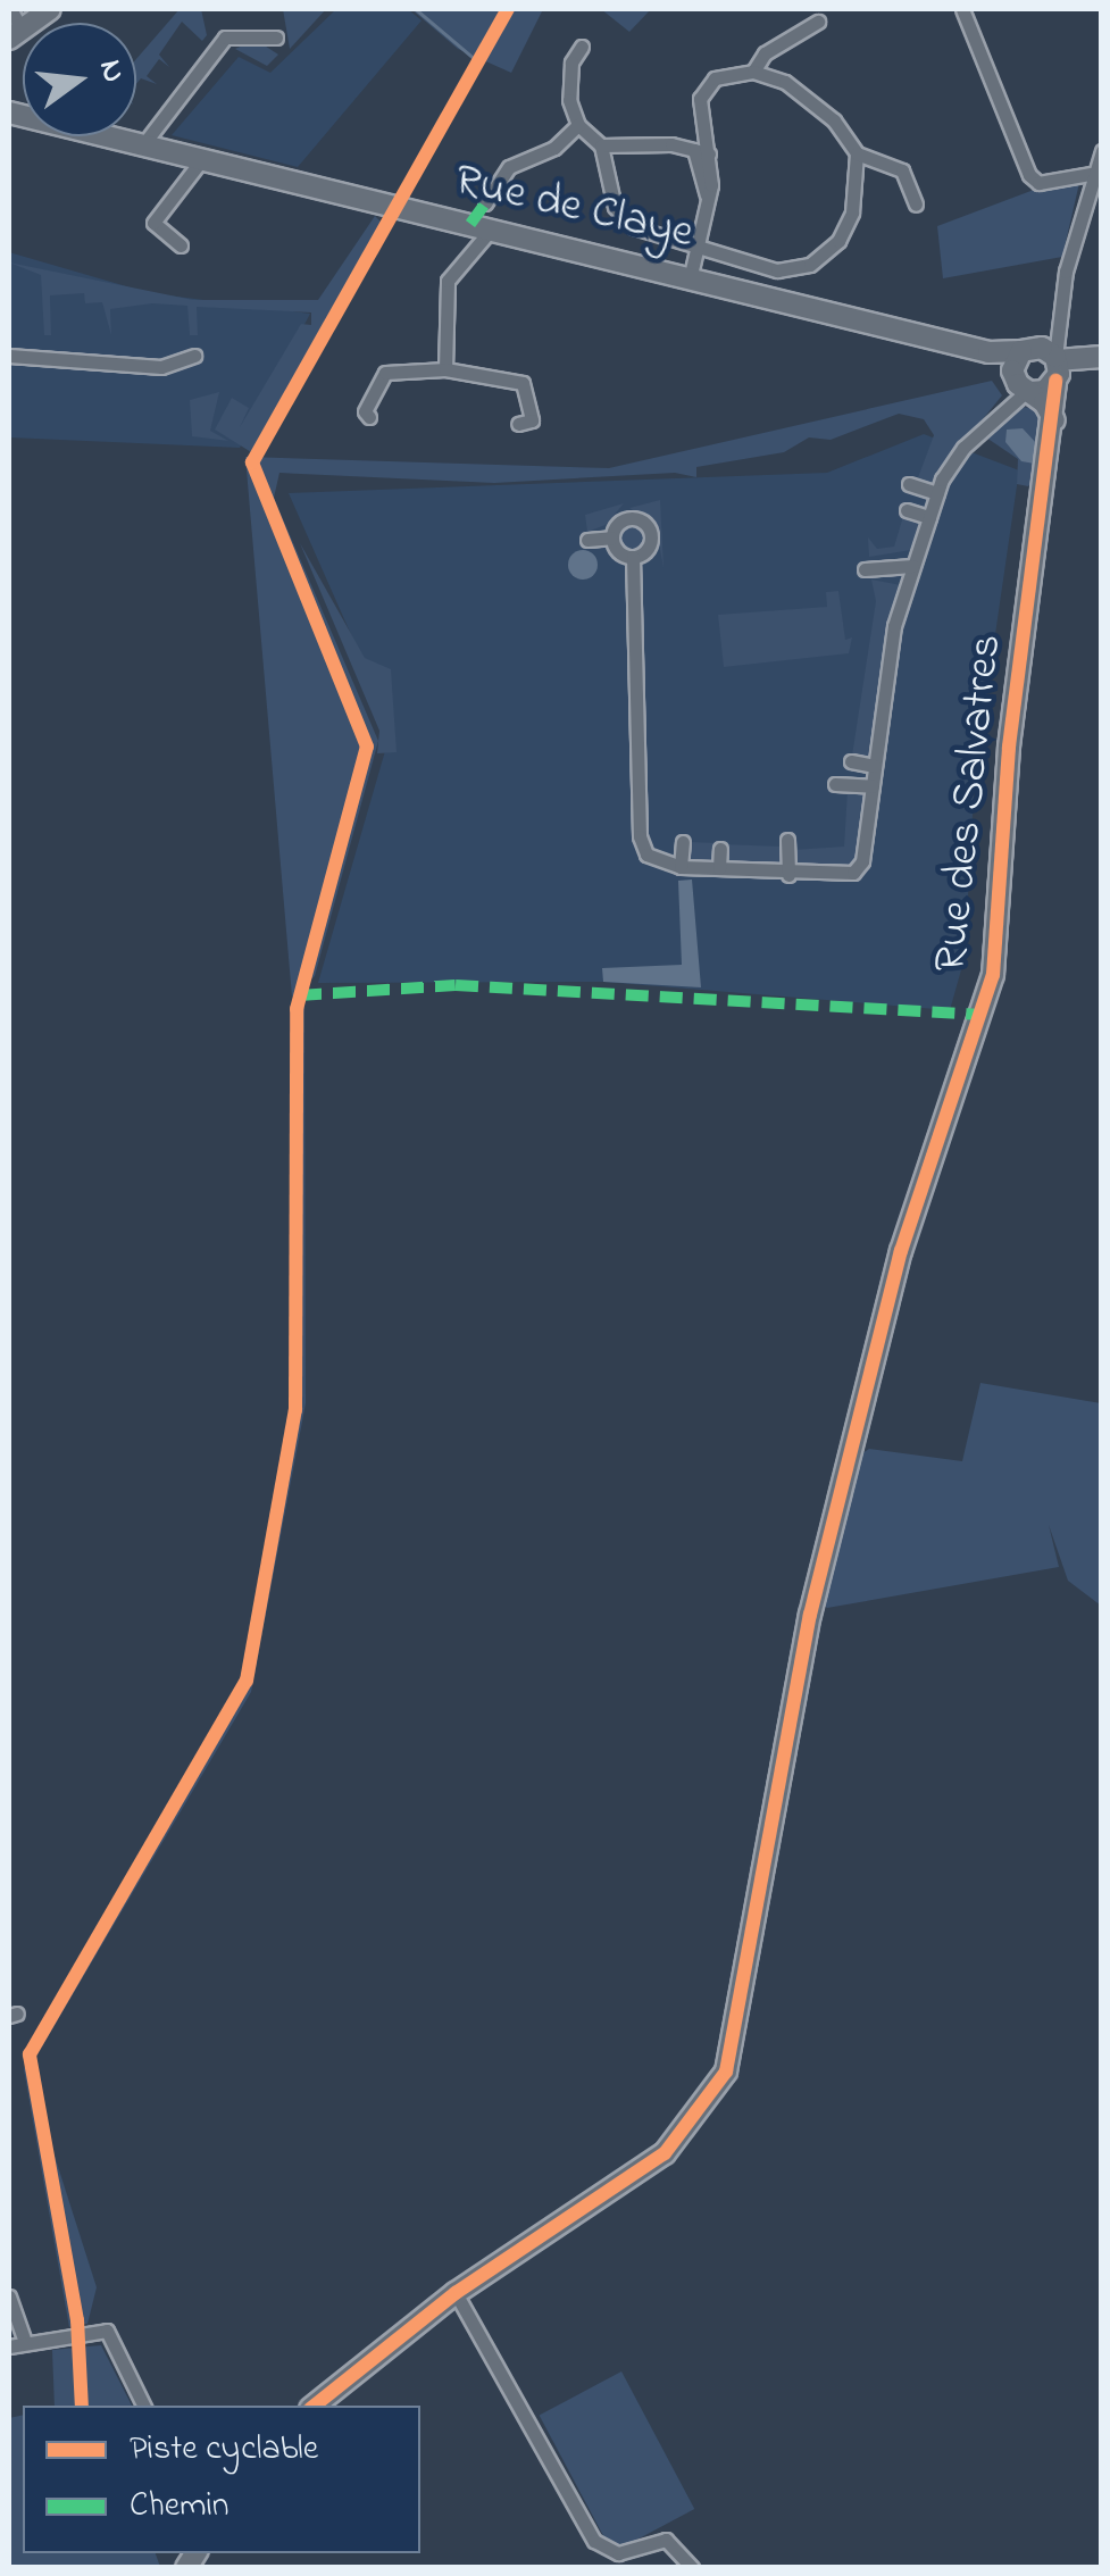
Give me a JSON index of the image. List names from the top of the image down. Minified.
{"streets":{"street":["Rue de Claye","Rue des Salvatres"]},"legend":["Piste cyclable","Chemin"],"north":"right"}
